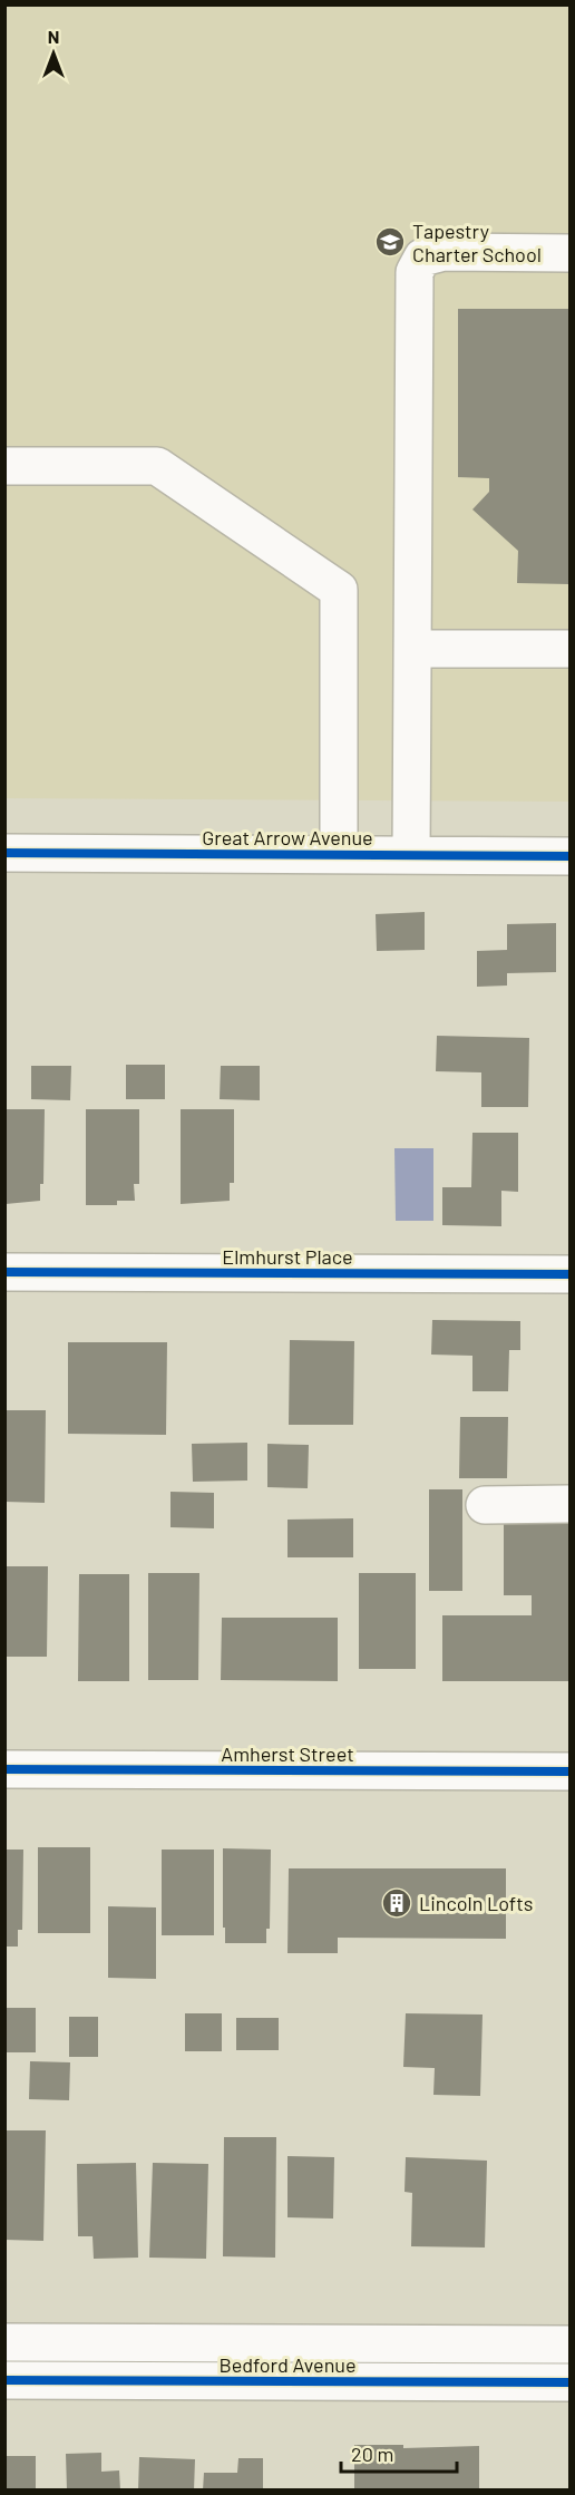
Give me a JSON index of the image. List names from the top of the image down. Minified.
{"streets":{"street":["Great Arrow Avenue","Elmhurst Place","Amherst Street","Bedford Avenue"]},"places":{"school or university":["Tapestry Charter School"],"building":["Lincoln Lofts"]},"scale_bar":"20 m","north":"top"}
